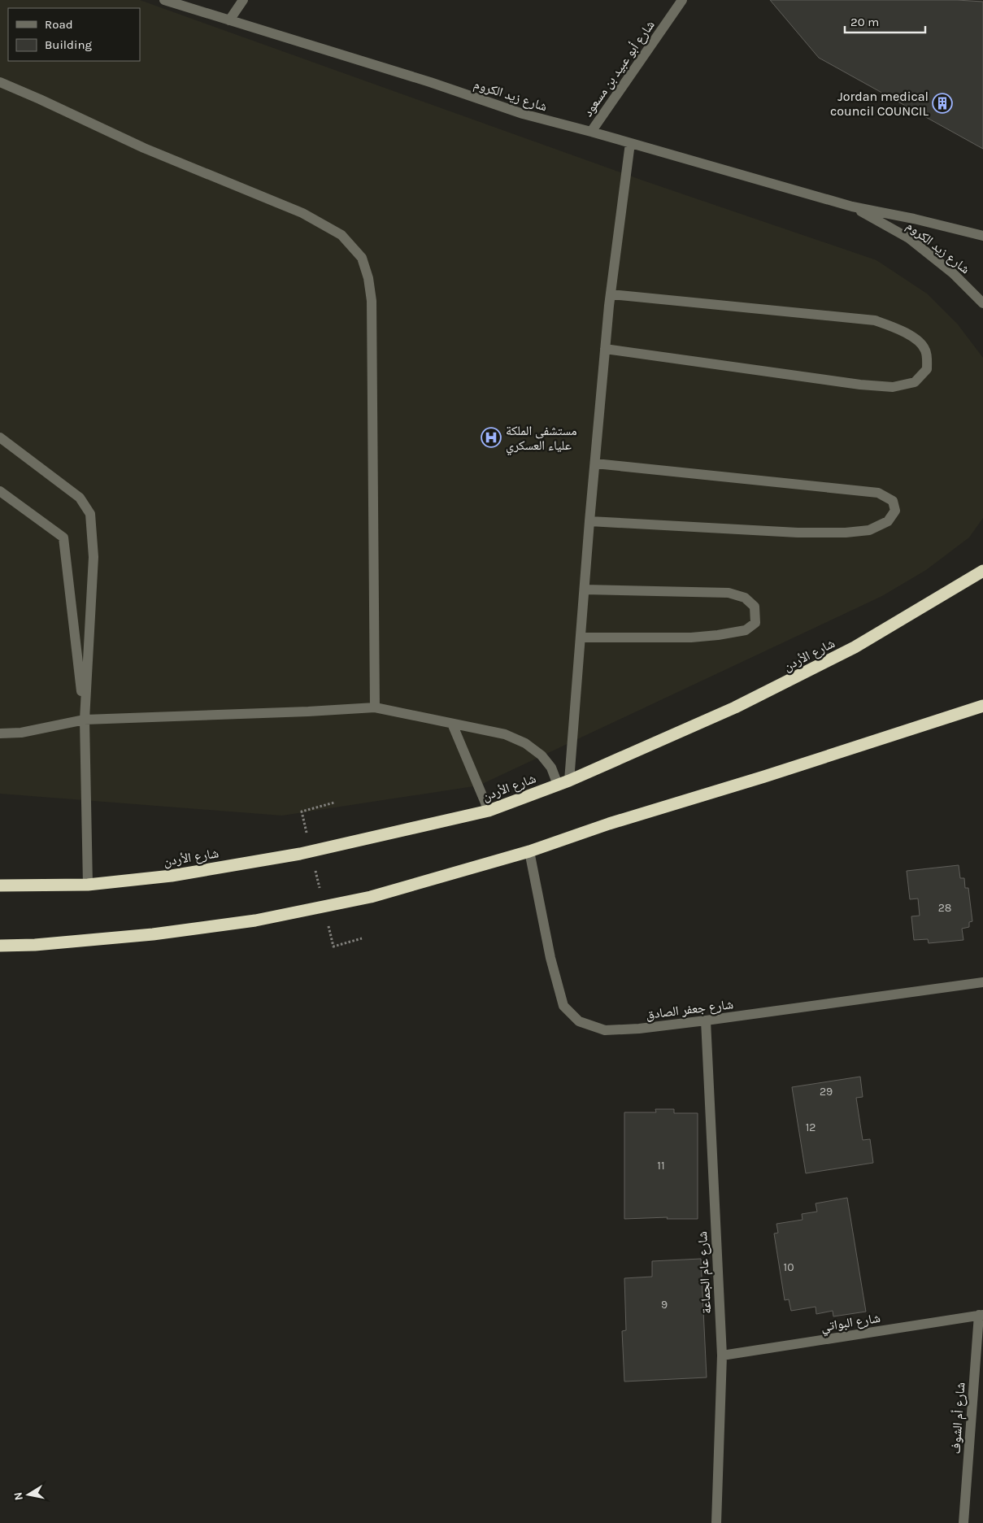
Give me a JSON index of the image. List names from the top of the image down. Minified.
{"streets":{"highway":["شارع الأردن"],"street":["شارع أبو عبيد بن مسعود","شارع زيد الكروم","شارع جعفر الصادق","شارع عام الجماعة","شارع البواتي","شارع أم الشوف"]},"crossings":[["شارع أبو عبيد بن مسعود","شارع زيد الكروم"],["شارع جعفر الصادق","شارع عام الجماعة"],["شارع عام الجماعة","شارع البواتي"],["شارع البواتي","شارع أم الشوف"]],"places":{"building":["Jordan medical council COUNCIL"],"hospital":["مستشفى الملكة علياء العسكري"]},"house_numbers":["28","29","12","11","10","9"],"legend":["Road","Building"],"scale_bar":"20 m","north":"left"}
